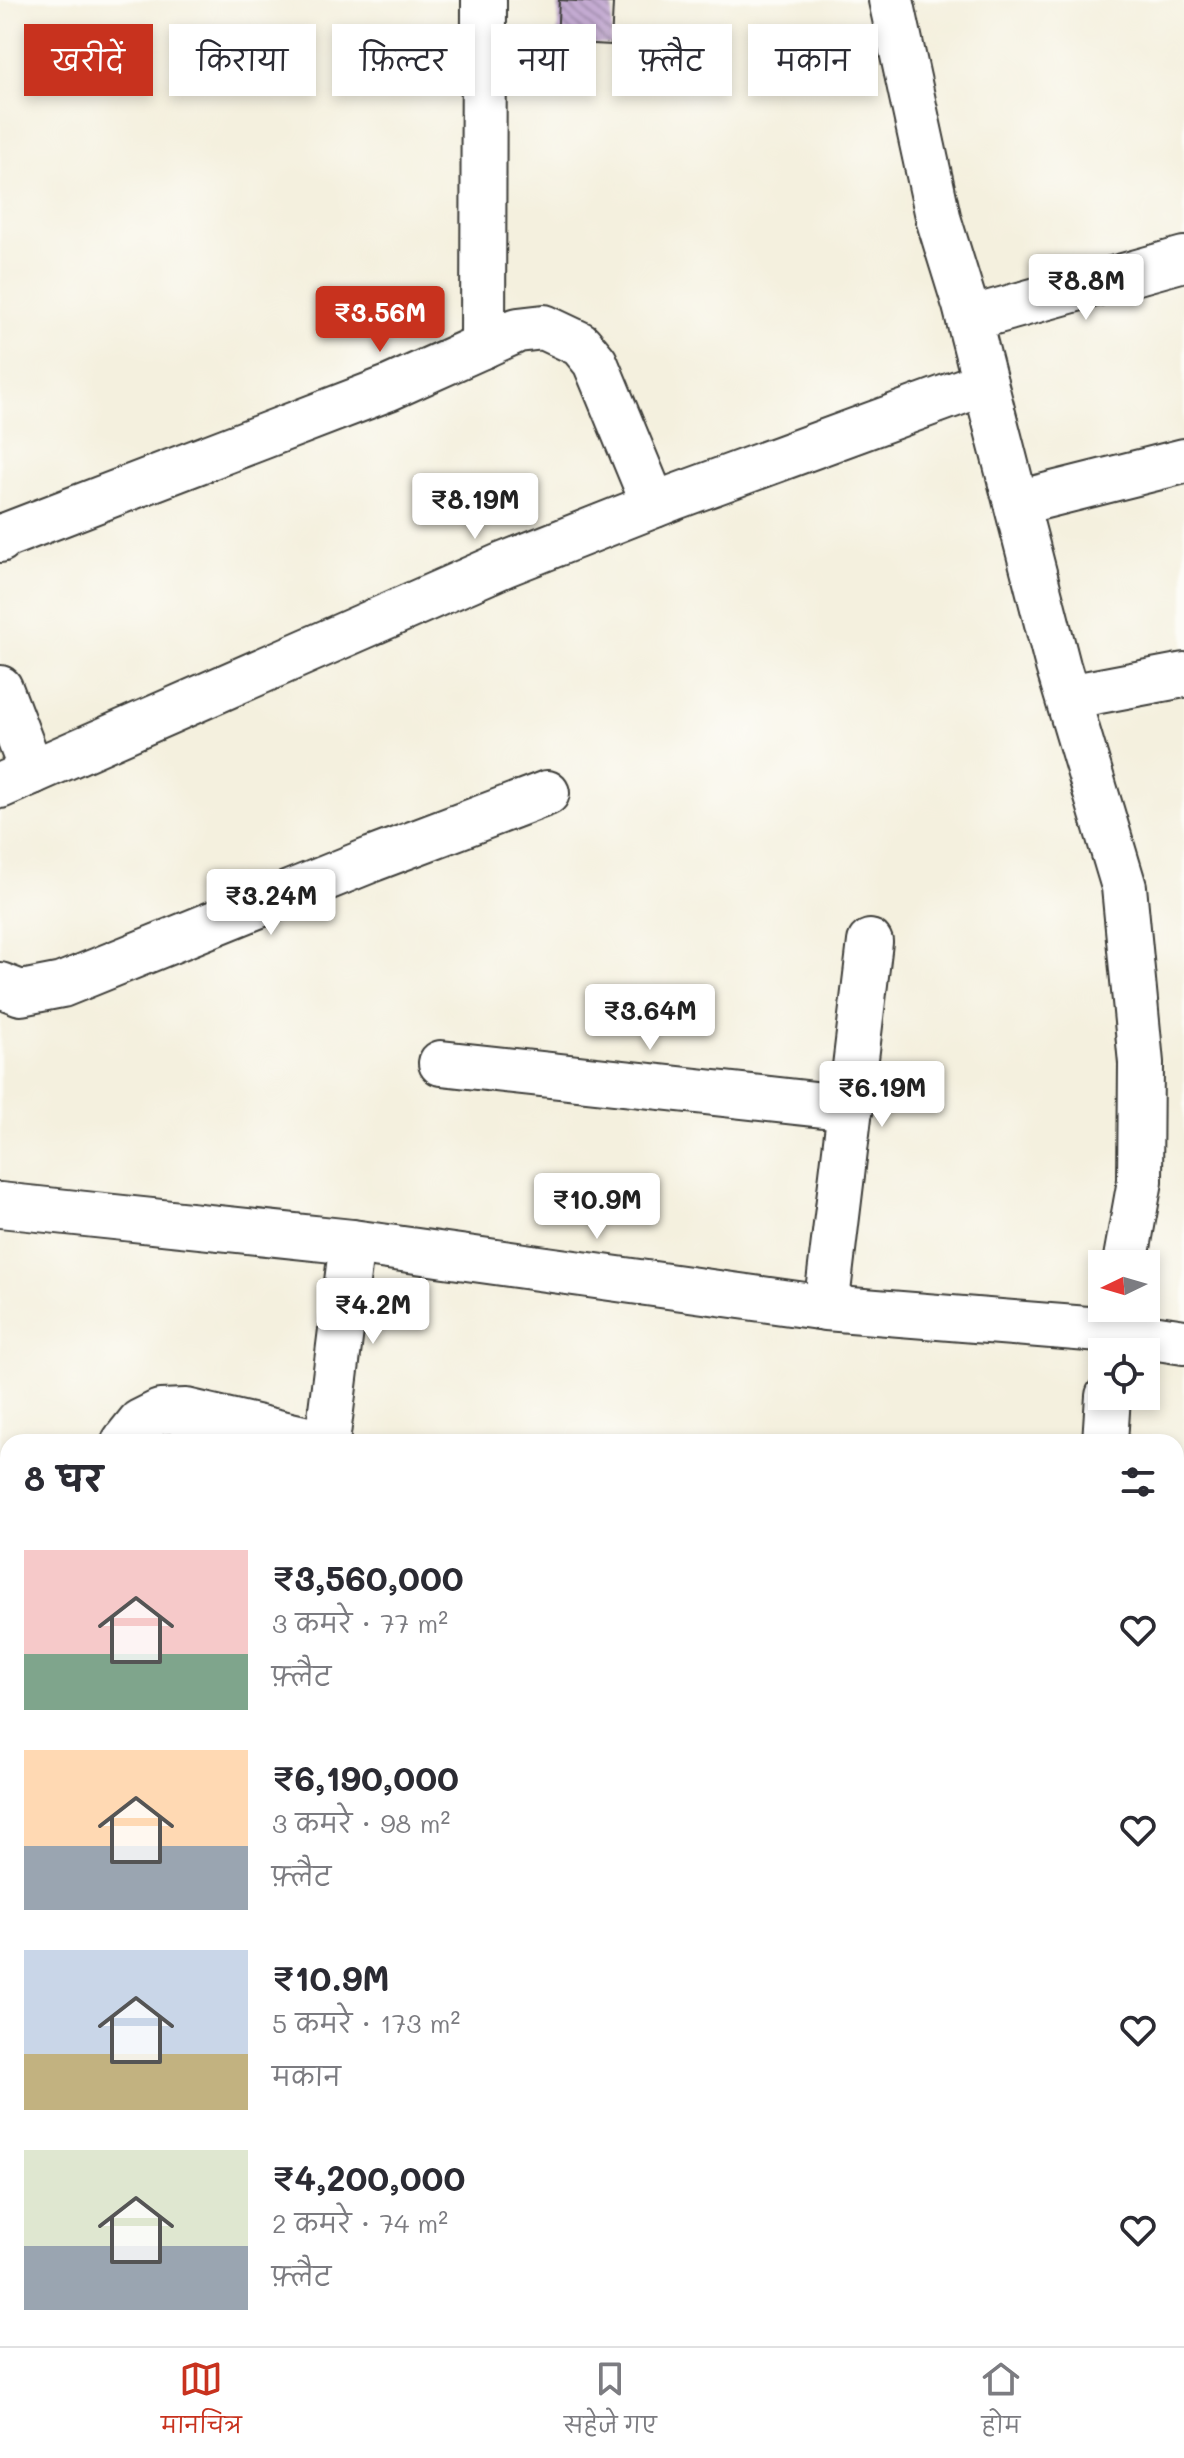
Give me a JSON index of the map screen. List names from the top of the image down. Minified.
{"north":"left","page":{"chip":["खरीदें","किराया","फ़िल्टर","नया","फ़्लैट","मकान"],"price":["₹8.8M","₹3.56M","₹8.19M","₹3.24M","₹3.64M","₹6.19M","₹10.9M","₹4.2M"],"heading":"8 घर","list":[{"name":"₹3,560,000","note":"3 कमरे · 77 m² · फ़्लैट"},{"name":"₹6,190,000","note":"3 कमरे · 98 m² · फ़्लैट"},{"name":"₹10.9M","note":"5 कमरे · 173 m² · मकान"},{"name":"₹4,200,000","note":"2 कमरे · 74 m² · फ़्लैट"}],"tabs":["मानचित्र","सहेजे गए","होम"]}}
